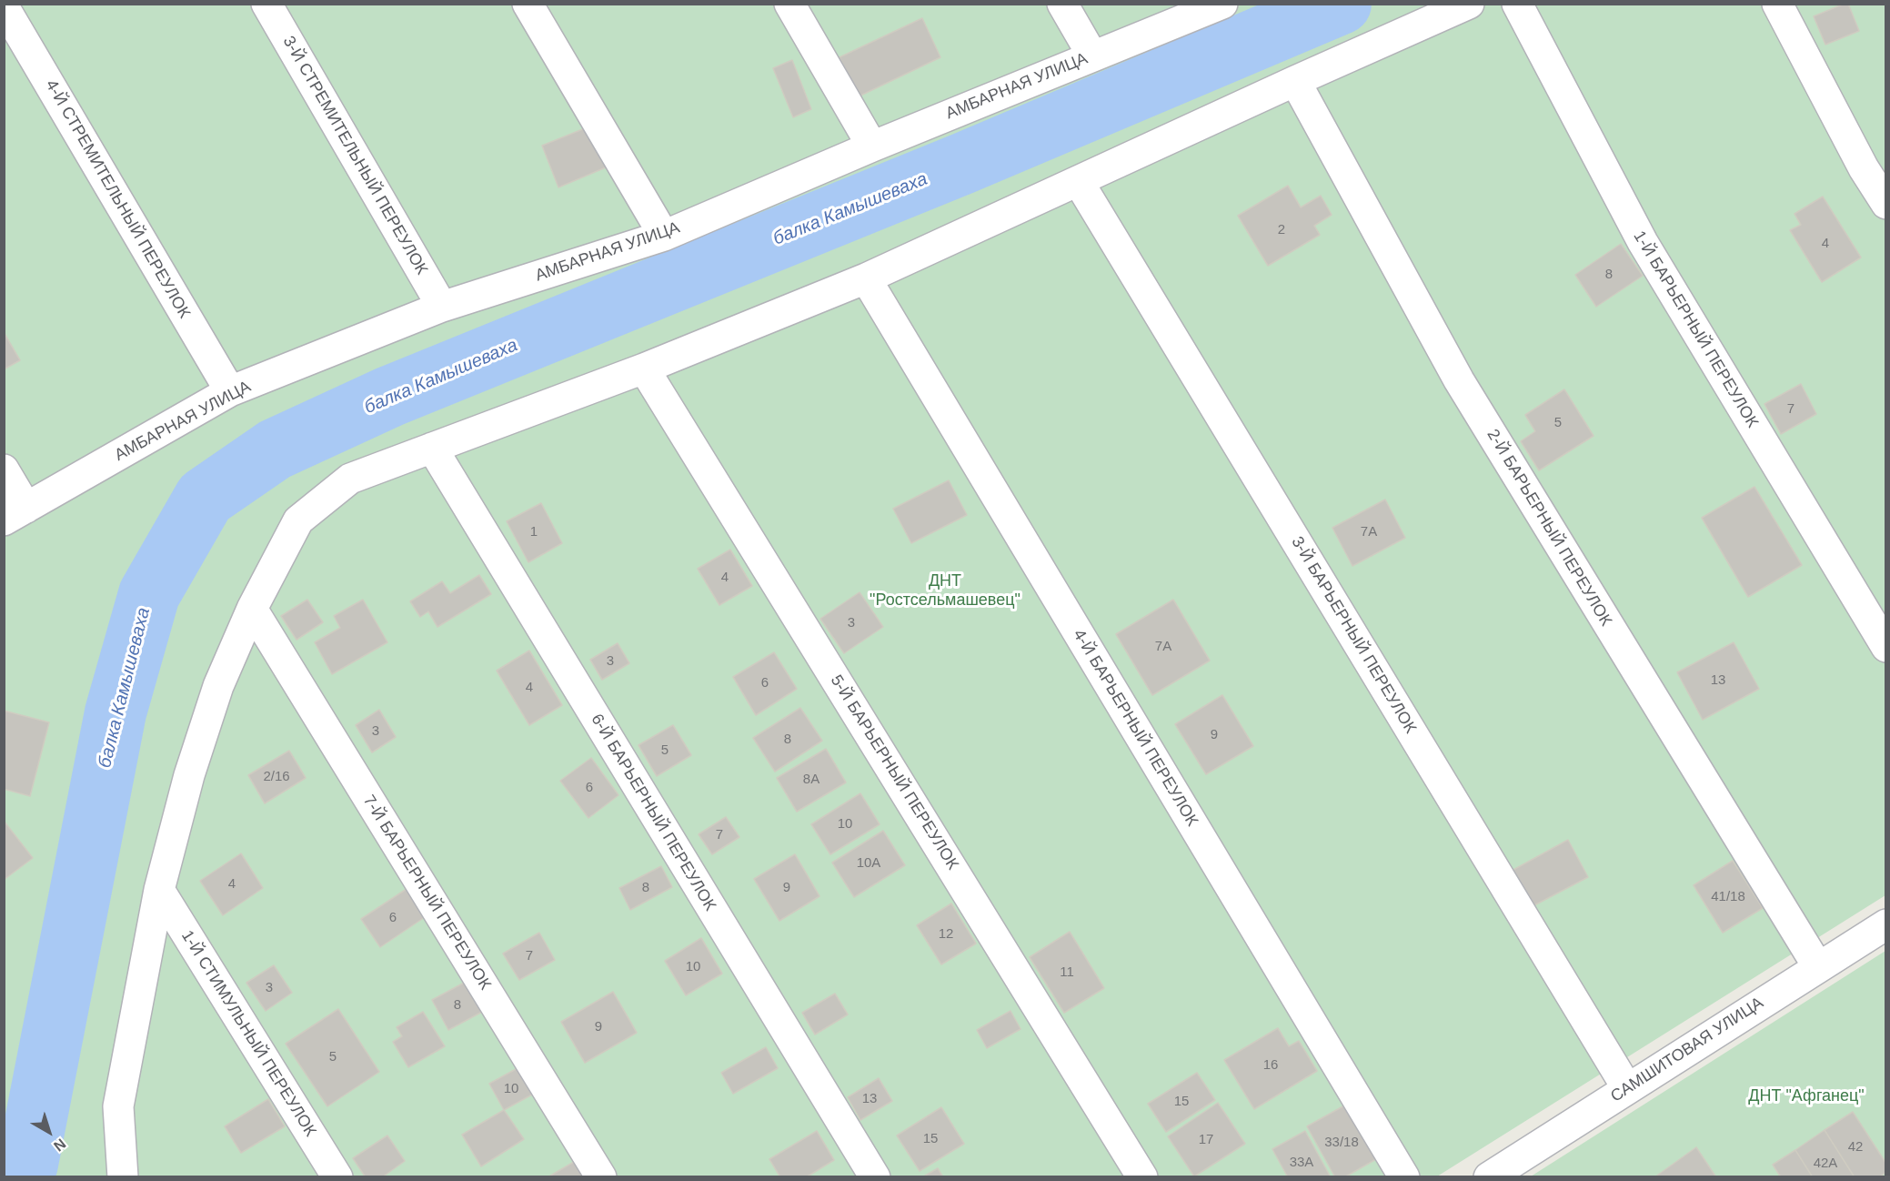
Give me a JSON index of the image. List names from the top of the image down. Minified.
{"streets":{"street":["АМБАРНАЯ УЛИЦА","3-Й СТРЕМИТЕЛЬНЫЙ ПЕРЕУЛОК","4-Й СТРЕМИТЕЛЬНЫЙ ПЕРЕУЛОК","1-Й БАРЬЕРНЫЙ ПЕРЕУЛОК","2-Й БАРЬЕРНЫЙ ПЕРЕУЛОК","3-Й БАРЬЕРНЫЙ ПЕРЕУЛОК","4-Й БАРЬЕРНЫЙ ПЕРЕУЛОК","5-Й БАРЬЕРНЫЙ ПЕРЕУЛОК","6-Й БАРЬЕРНЫЙ ПЕРЕУЛОК","7-Й БАРЬЕРНЫЙ ПЕРЕУЛОК","1-Й СТИМУЛЬНЫЙ ПЕРЕУЛОК","САМШИТОВАЯ УЛИЦА"]},"crossings":[["АМБАРНАЯ УЛИЦА","3-Й СТРЕМИТЕЛЬНЫЙ ПЕРЕУЛОК"],["АМБАРНАЯ УЛИЦА","4-Й СТРЕМИТЕЛЬНЫЙ ПЕРЕУЛОК"],["2-Й БАРЬЕРНЫЙ ПЕРЕУЛОК","САМШИТОВАЯ УЛИЦА"],["3-Й БАРЬЕРНЫЙ ПЕРЕУЛОК","САМШИТОВАЯ УЛИЦА"]],"water":["балка Камышеваха"],"parks":["ДНТ \"Ростсельмашевец\"","ДНТ \"Афганец\""],"house_numbers":["2","4","8","7","5","1","7А","4","3","7А","3","13","6","4","3","9","8","5","2/16","8А","6","10","7","10А","4","8","9","41/18","6","12","7","10","11","3","8","9","5","16","10","13","15","15","17","33/18","42","33А","42А"],"north":"bottom right"}
